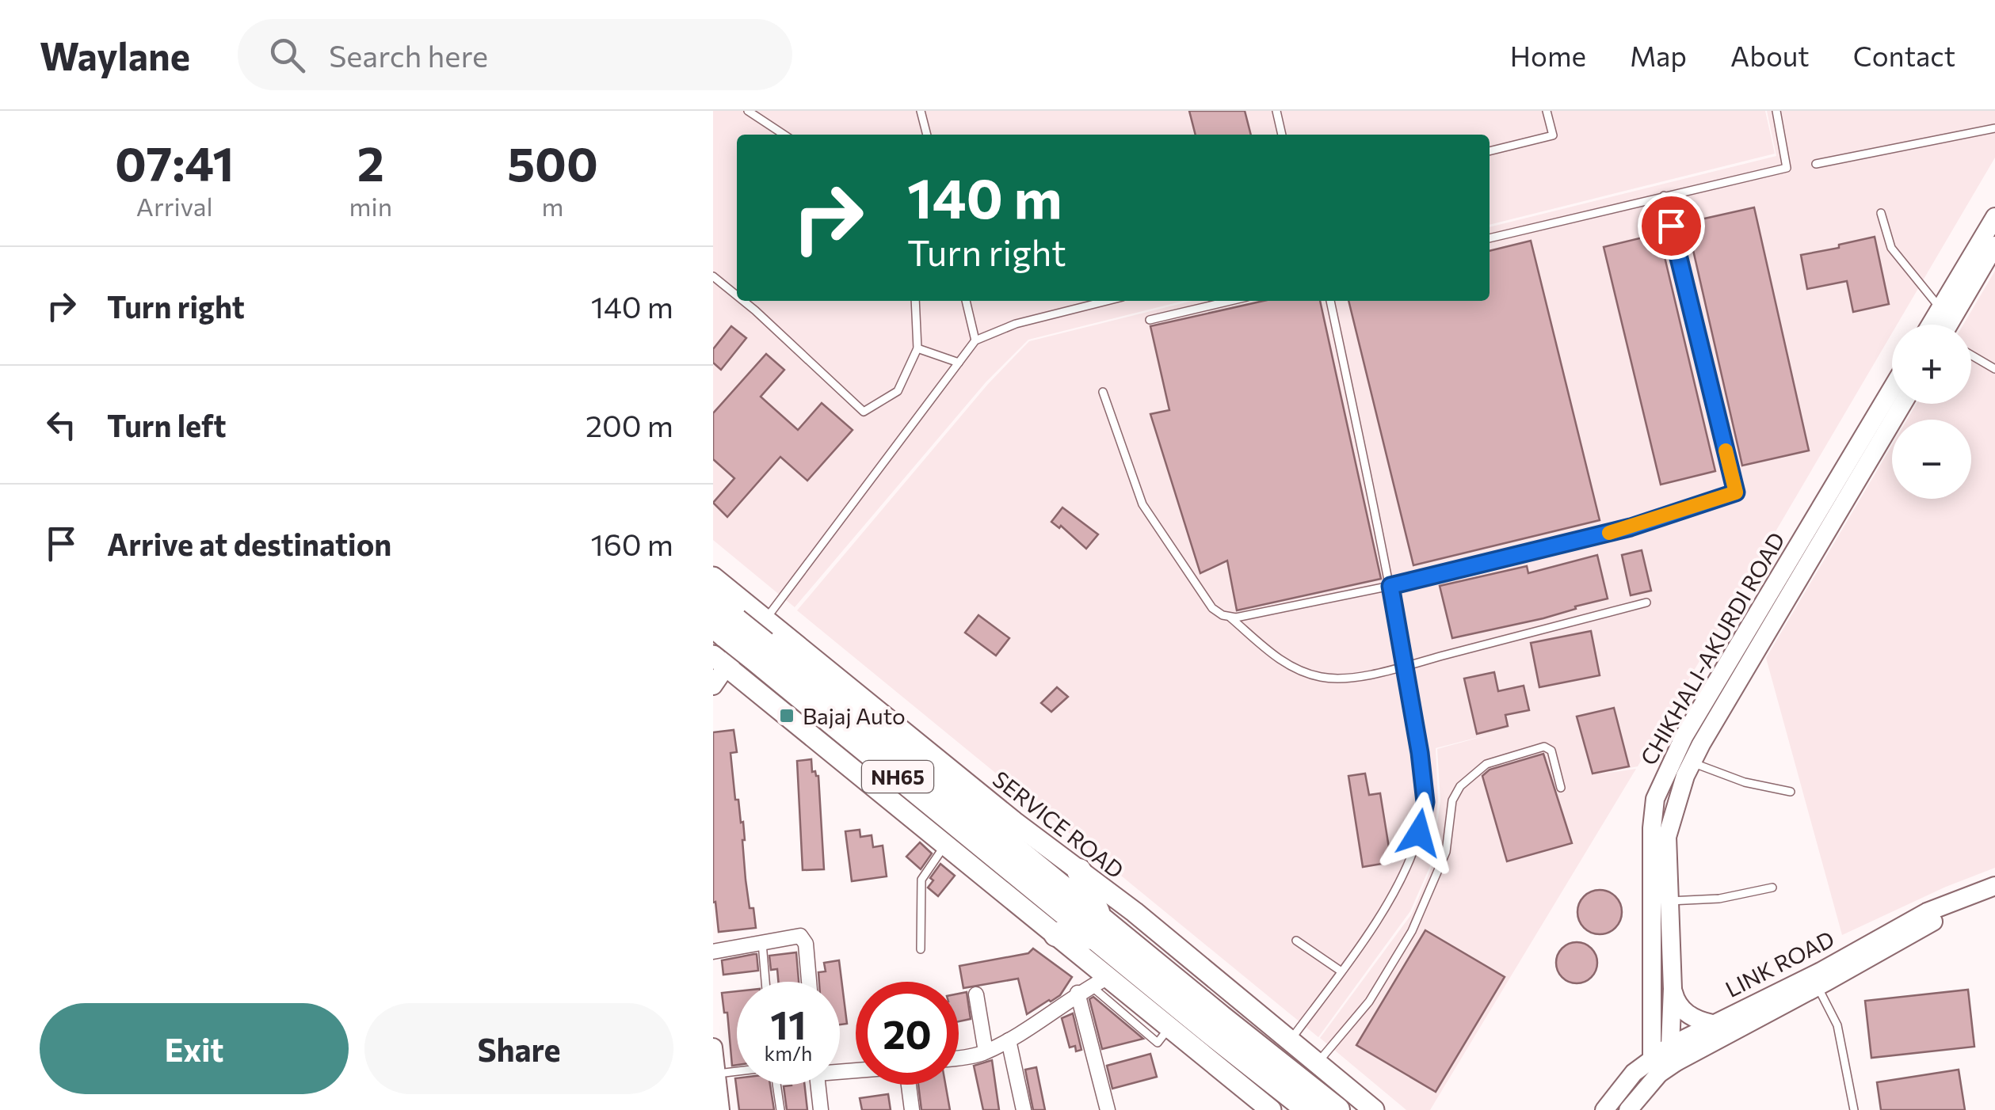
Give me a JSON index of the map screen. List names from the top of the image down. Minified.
{"streets":{"highway":["NH65"],"main road":["CHIKHALI-AKURDI ROAD","SERVICE ROAD","LINK ROAD"]},"crossings":[["CHIKHALI-AKURDI ROAD","LINK ROAD"]],"places":{"transit":["Bajaj Auto"]},"page":{"header":"Waylane","search":"Search here","nav":["Home","Map","About","Contact"],"eta":["07:41","Arrival","2","min","500","m"],"turn":["140 m","Turn right"],"list":[{"name":"Turn right","value":"140 m"},{"name":"Turn left","value":"200 m"},{"name":"Arrive at destination","value":"160 m"}],"map_buttons":["+","−"],"speed":"11 km/h","limit":"20","buttons":["Exit","Share"]}}
